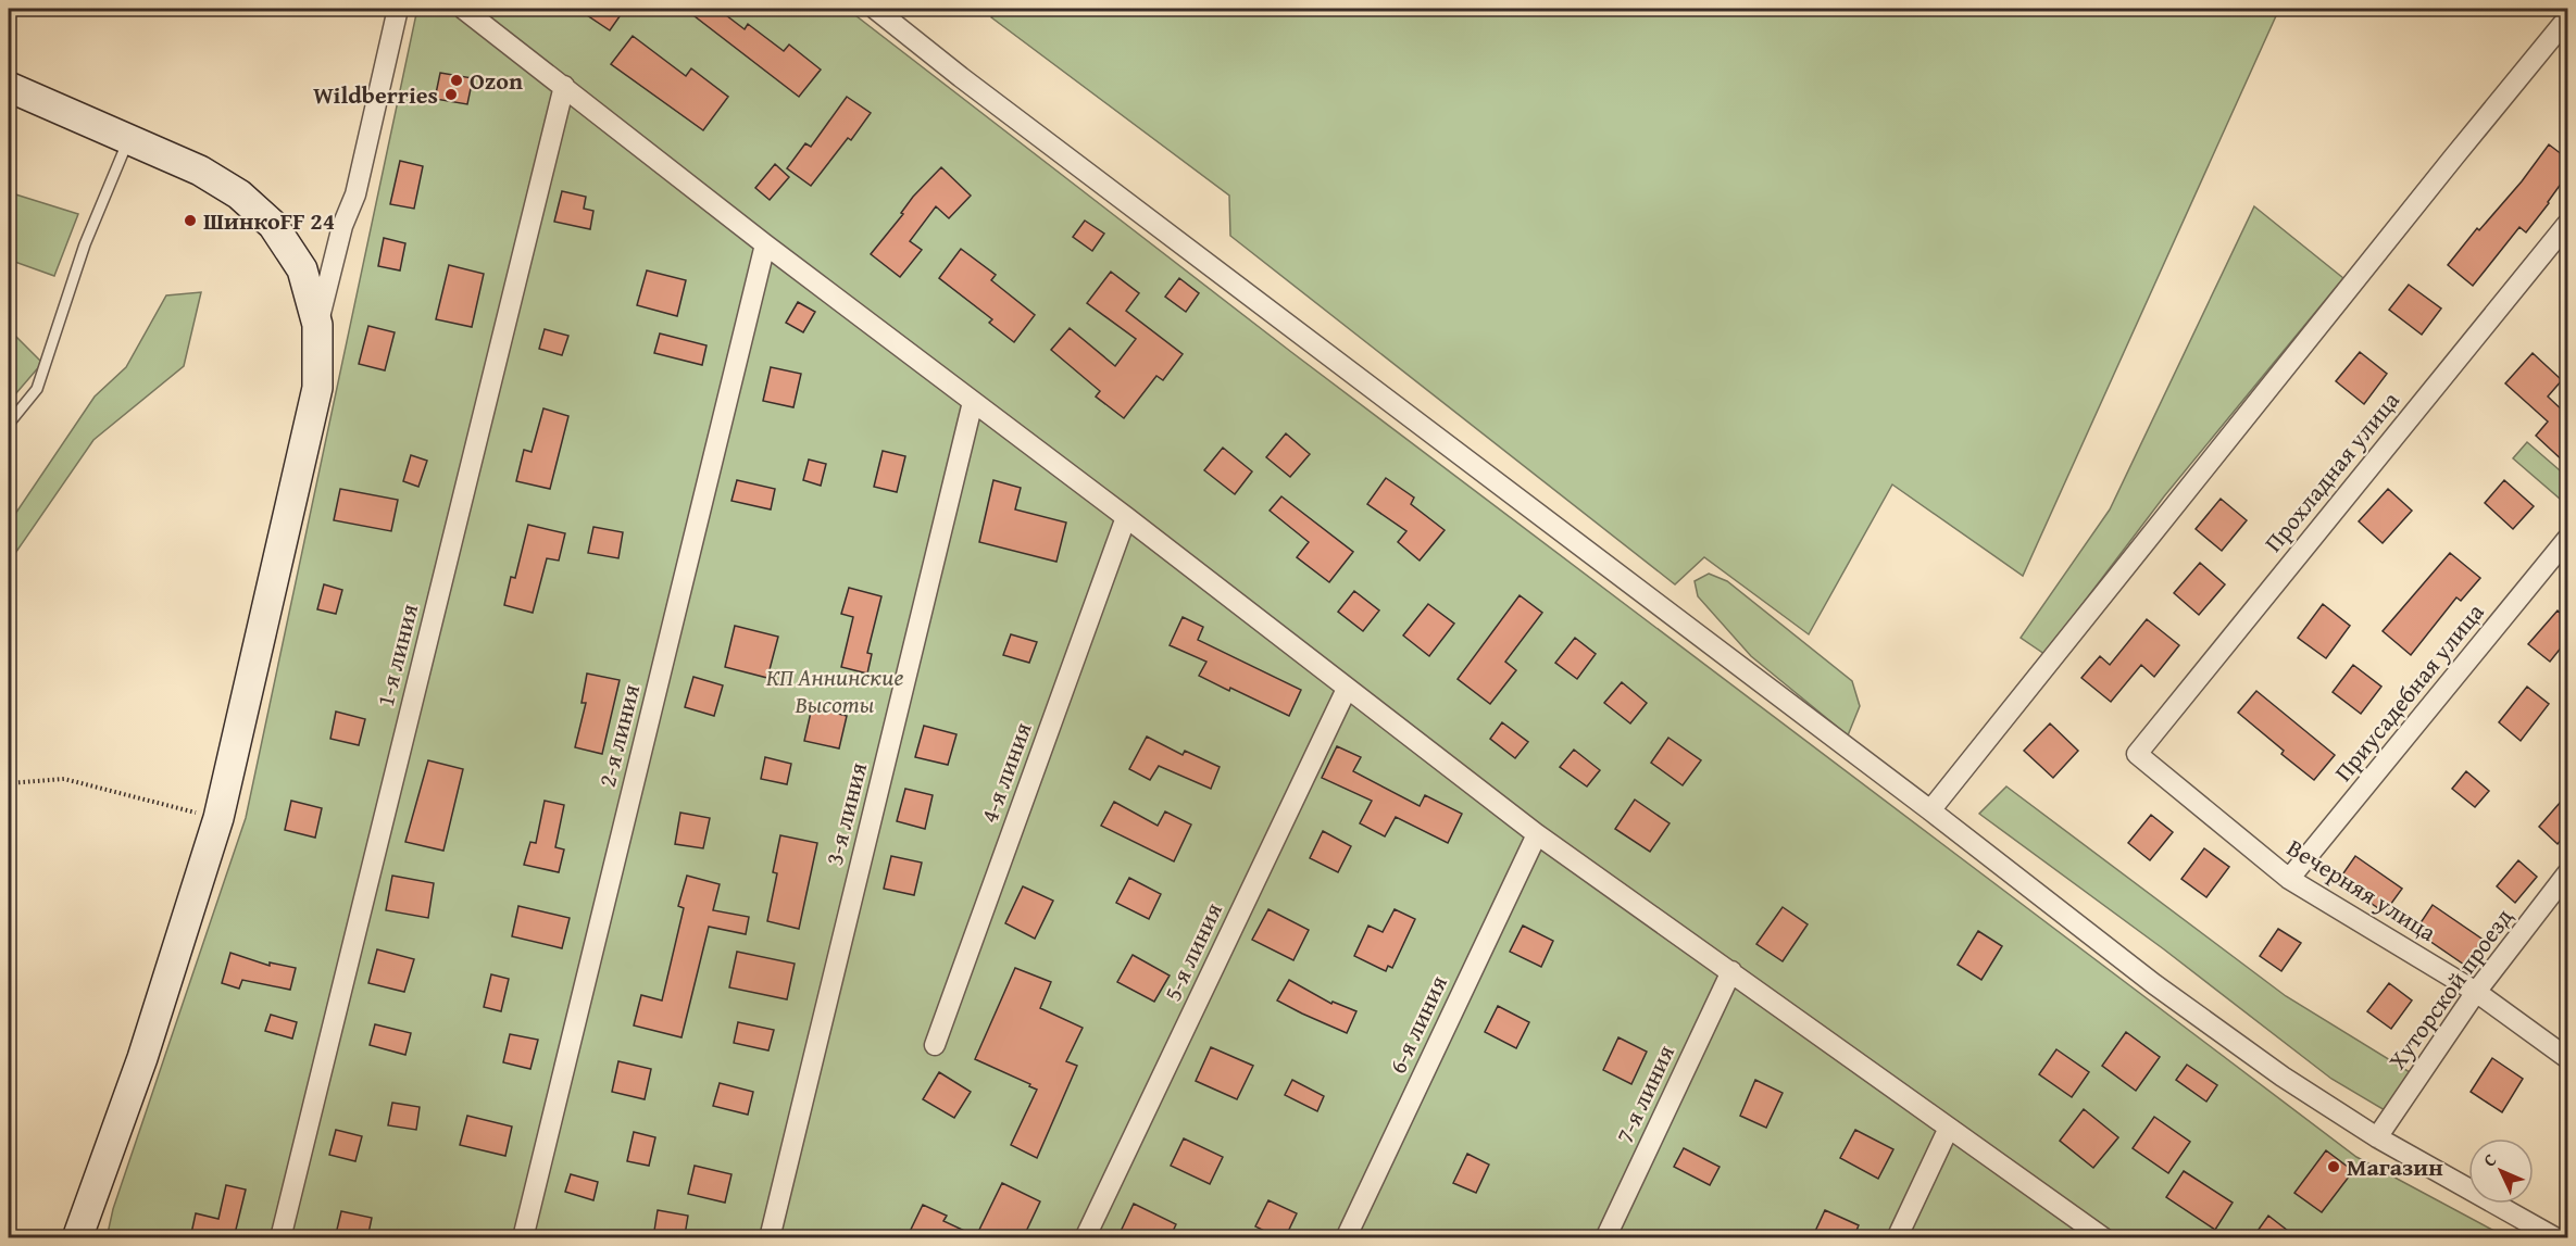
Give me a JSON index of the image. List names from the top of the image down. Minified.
{"streets":{"street":["Прохладная улица","1-я линия","Приусадебная улица","2-я линия","4-я линия","3-я линия","Вечерняя улица","5-я линия","Хуторской проезд","6-я линия","7-я линия"]},"crossings":[["Прохладная улица","Вечерняя улица"],["Приусадебная улица","Вечерняя улица"],["Вечерняя улица","Хуторской проезд"]],"parks":["КП Аннинские Высоты"],"places":["Ozon","Wildberries","ШинкоFF 24","Магазин"],"north":"top left"}
